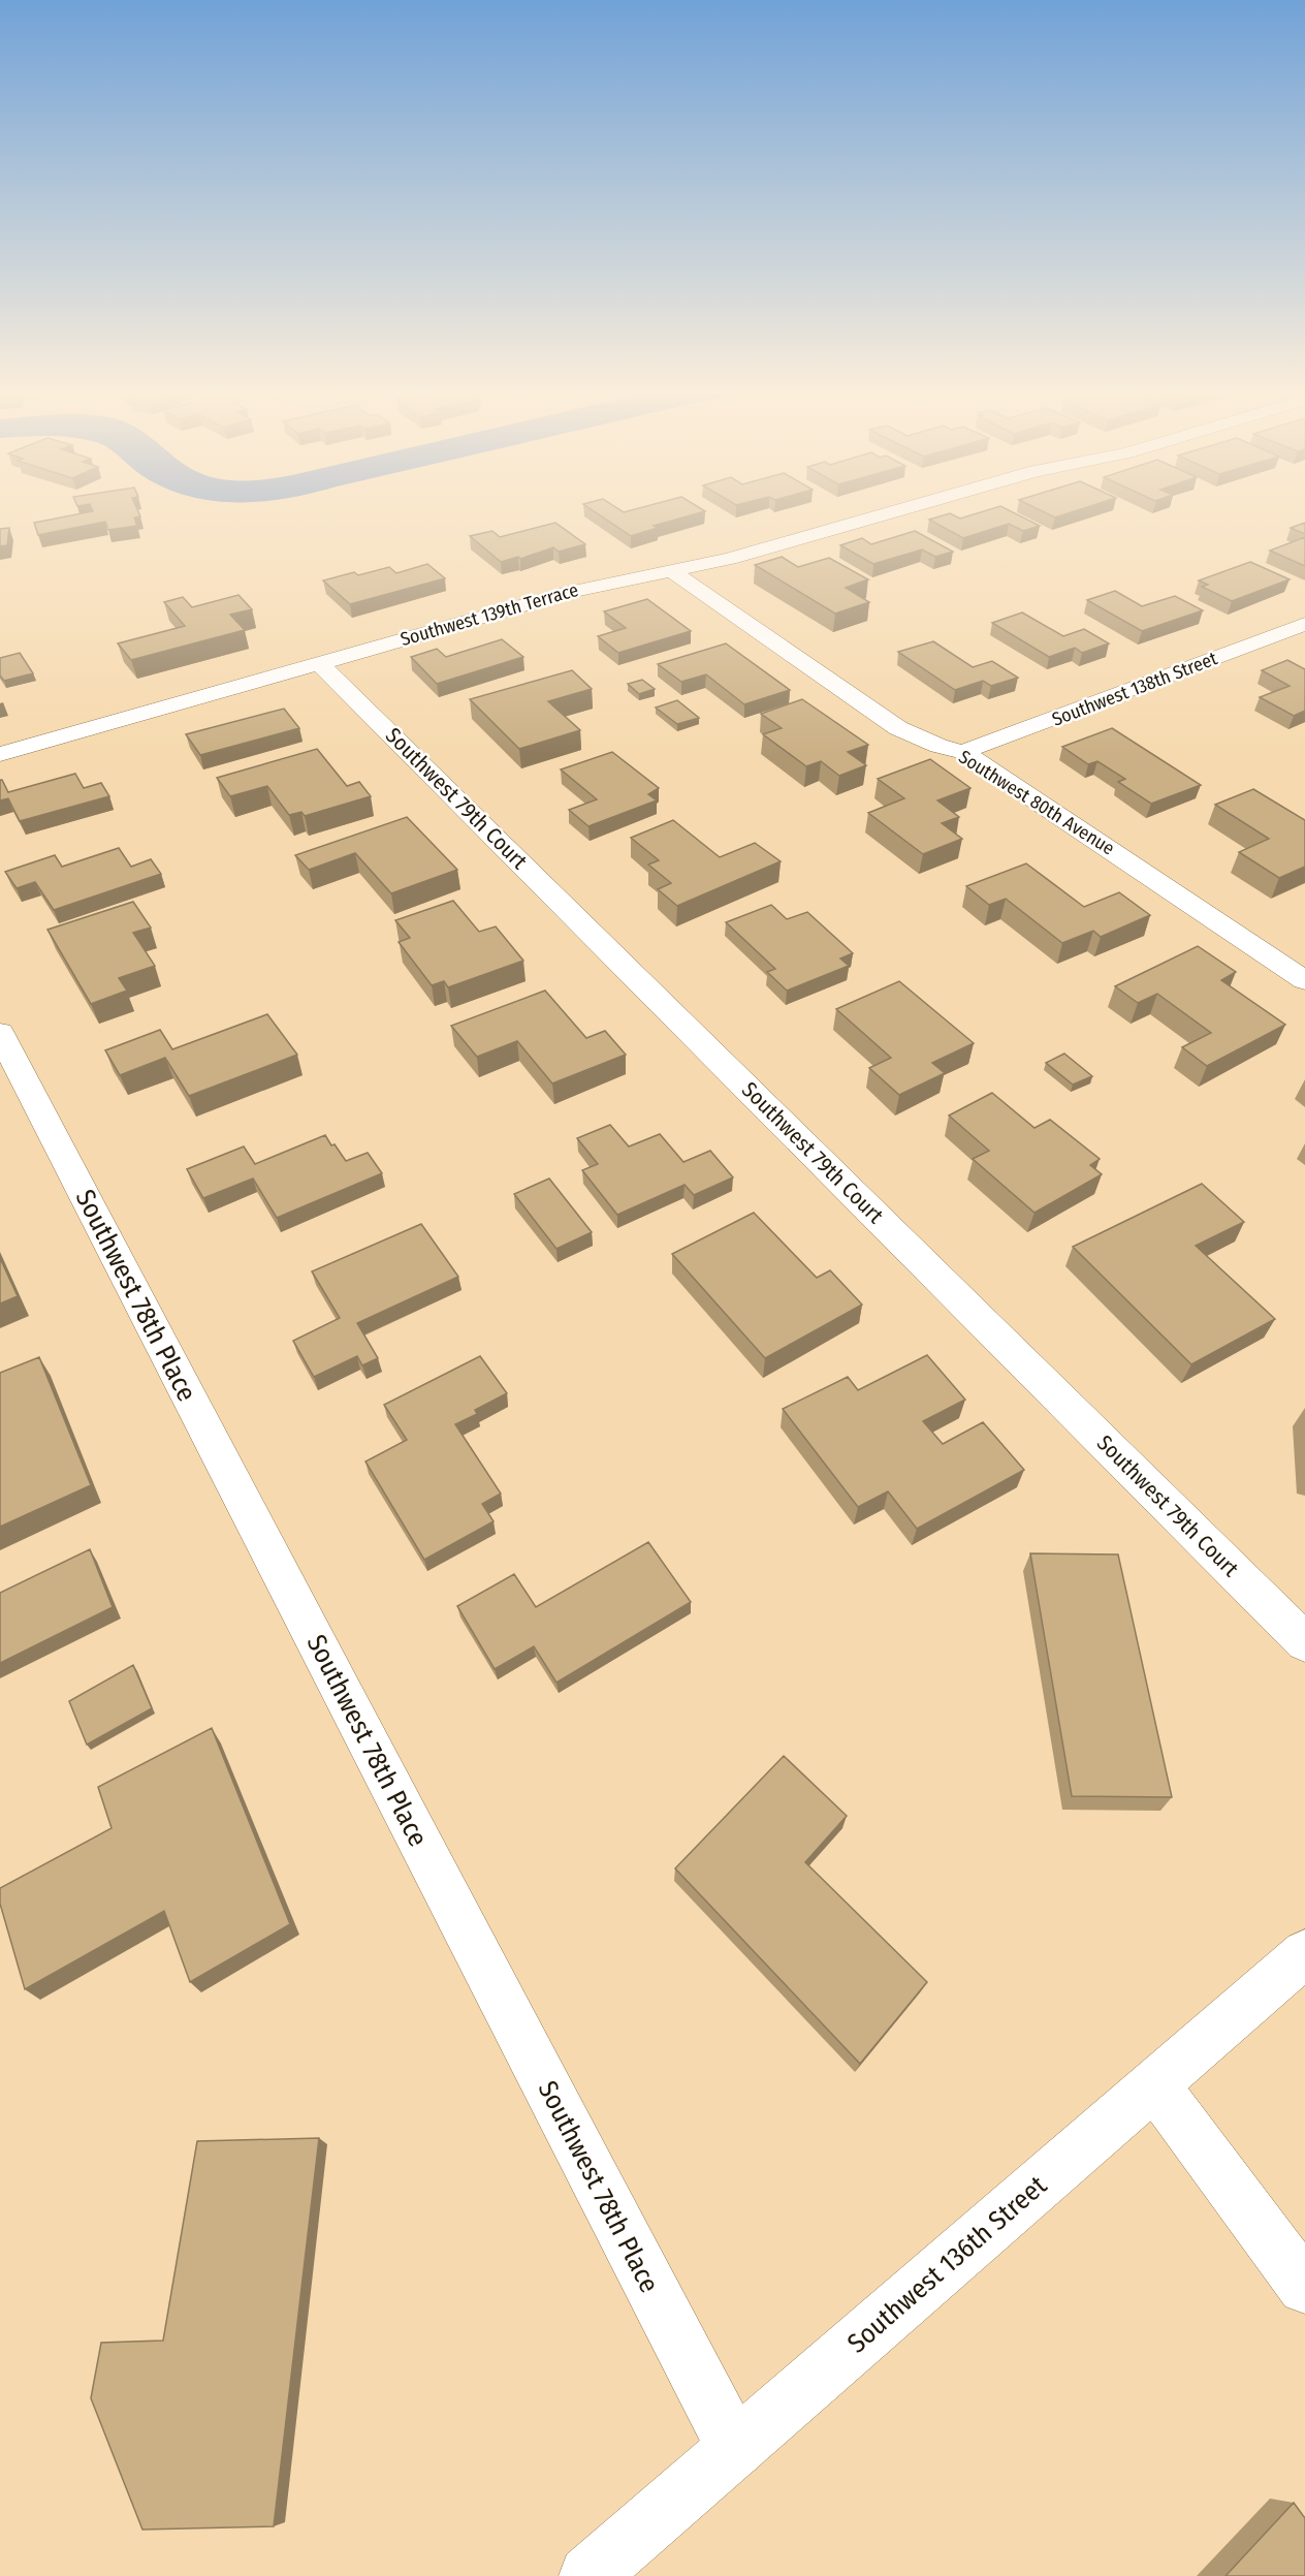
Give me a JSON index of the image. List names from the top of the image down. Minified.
{"streets":{"street":["Southwest 139th Terrace","Southwest 138th Street","Southwest 79th Court","Southwest 80th Avenue","Southwest 78th Place","Southwest 136th Street"]},"crossings":[["Southwest 139th Terrace","Southwest 79th Court"],["Southwest 139th Terrace","Southwest 80th Avenue"],["Southwest 138th Street","Southwest 80th Avenue"],["Southwest 78th Place","Southwest 136th Street"]]}
